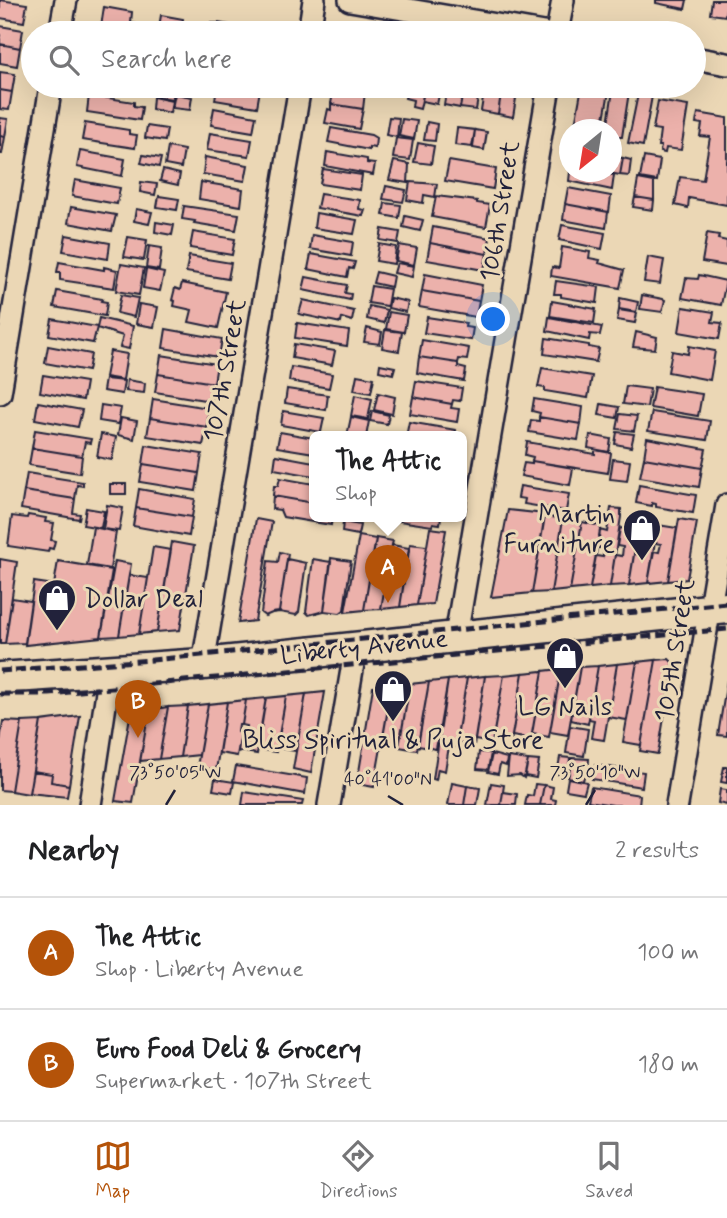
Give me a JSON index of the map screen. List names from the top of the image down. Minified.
{"streets":{"street":["106th Street","107th Street","Liberty Avenue","105th Street"]},"crossings":[["106th Street","Liberty Avenue"],["107th Street","Liberty Avenue"],["Liberty Avenue","105th Street"]],"places":{"shop":["Martin Furniture","Dollar Deal","LG Nails","Bliss Spiritual & Puja Store"]},"north":"bottom left","page":{"search":"Search here","popup":["The Attic","Shop"],"pins":["A","B"],"heading":["Nearby","2 results"],"list":[{"mark":"A","name":"The Attic","note":"Shop · Liberty Avenue","value":"100 m"},{"mark":"B","name":"Euro Food Deli & Grocery","note":"Supermarket · 107th Street","value":"180 m"}],"nav":["Map","Directions","Saved"]},"coordinates":["73°50'05\"W","73°50'10\"W","40°41'00\"N"]}
